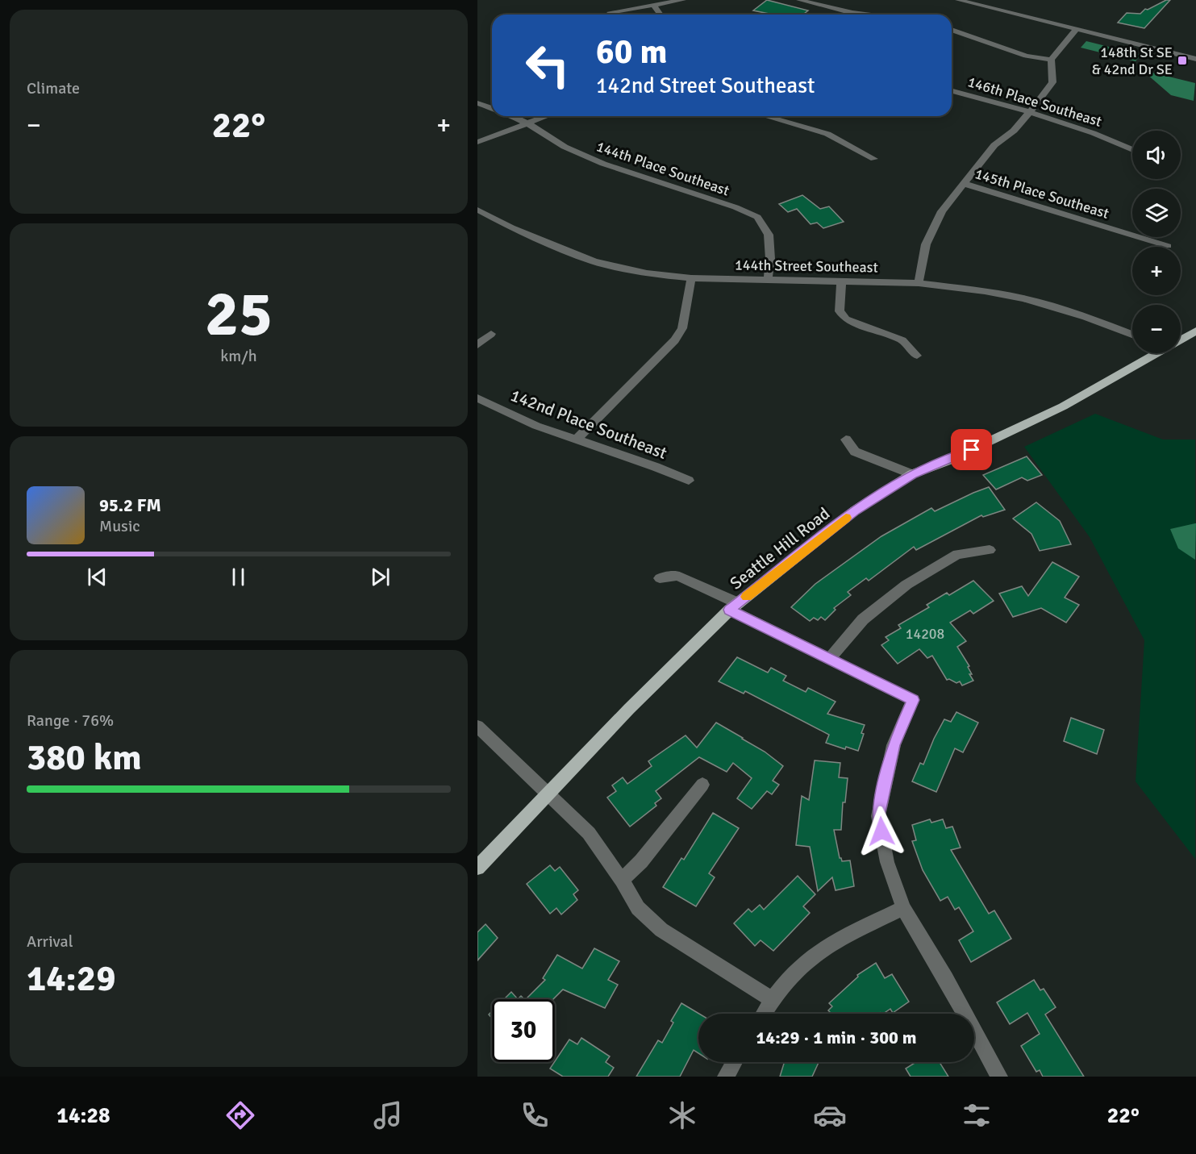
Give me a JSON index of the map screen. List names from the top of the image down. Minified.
{"streets":{"main road":["Seattle Hill Road"],"street":["146th Place Southeast","144th Place Southeast","145th Place Southeast","144th Street Southeast","142nd Place Southeast"]},"crossings":[["144th Place Southeast","144th Street Southeast"]],"places":{"transit":["148th St SE & 42nd Dr SE"]},"house_numbers":["14208"],"page":{"tile":["Climate",["25","km/h"],["Range · 76%","380 km"],["Arrival","14:29"]],"turn":["60 m","142nd Street Southeast"],"heat":["−","22°","+"],"map_buttons":["+","−"],"song":["95.2 FM","Music"],"limit":"30","trip":"14:29 · 1 min · 300 m","tabs":["14:28","22°"]}}
